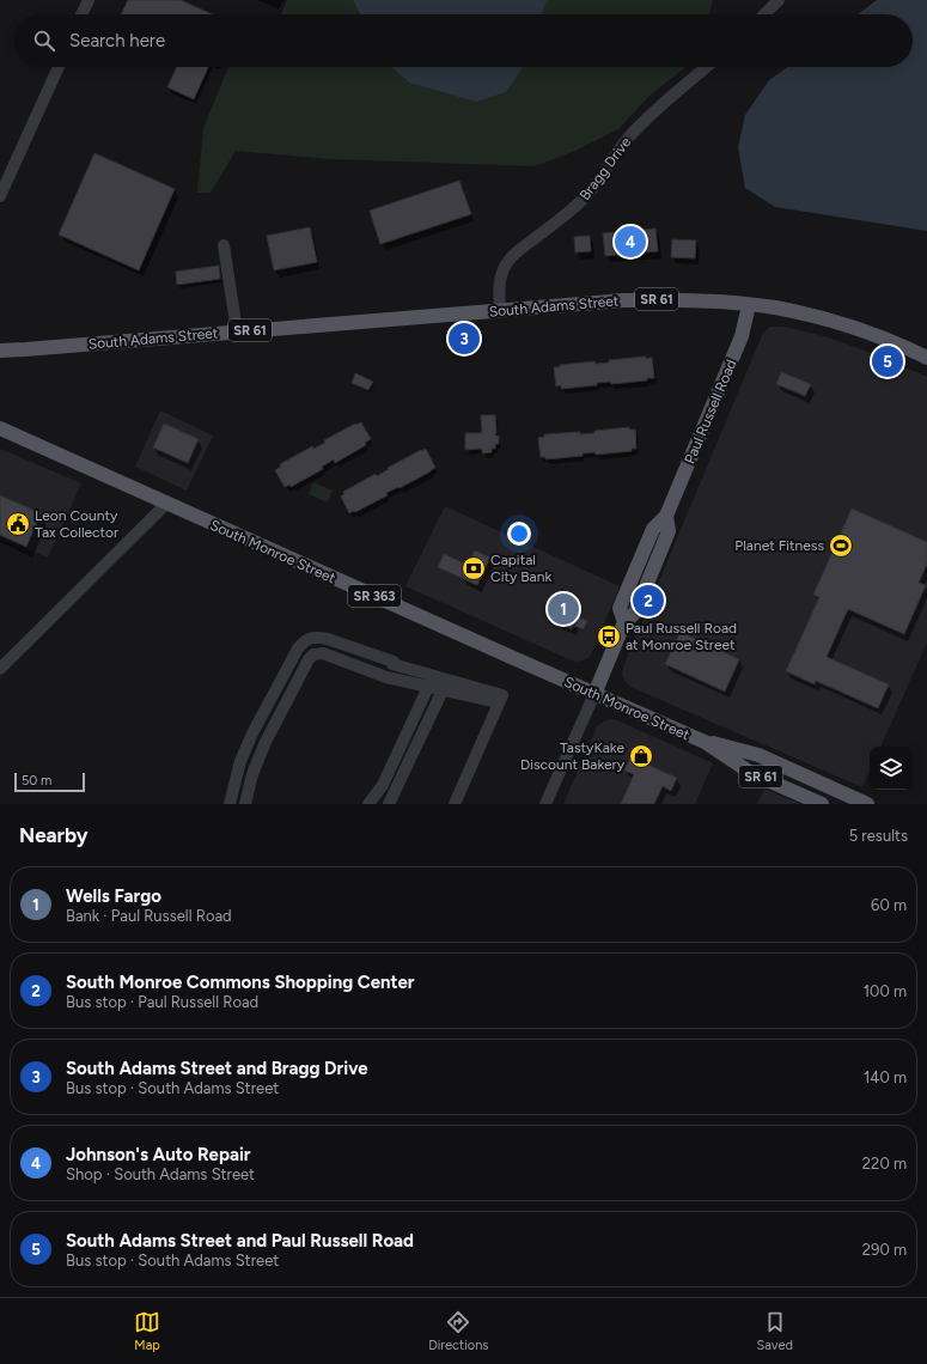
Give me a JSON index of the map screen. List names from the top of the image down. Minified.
{"streets":{"main road":["SR 61","South Adams Street","Paul Russell Road","South Monroe Street","SR 363"],"street":["Bragg Drive"]},"crossings":[["Bragg Drive","South Adams Street"],["South Adams Street","Paul Russell Road"],["Paul Russell Road","South Monroe Street"]],"places":{"public building":["Leon County Tax Collector"],"sports":["Planet Fitness"],"bank":["Capital City Bank"],"bus stop":["Paul Russell Road at Monroe Street"],"shop":["TastyKake Discount Bakery"]},"scale_bar":"50 m","page":{"search":"Search here","pins":["4","3","5","2","1"],"scale":"50 m","heading":["Nearby","5 results"],"list":[{"mark":"1","name":"Wells Fargo","note":"Bank · Paul Russell Road","value":"60 m"},{"mark":"2","name":"South Monroe Commons Shopping Center","note":"Bus stop · Paul Russell Road","value":"100 m"},{"mark":"3","name":"South Adams Street and Bragg Drive","note":"Bus stop · South Adams Street","value":"140 m"},{"mark":"4","name":"Johnson's Auto Repair","note":"Shop · South Adams Street","value":"220 m"},{"mark":"5","name":"South Adams Street and Paul Russell Road","note":"Bus stop · South Adams Street","value":"290 m"}],"nav":["Map","Directions","Saved"]}}
